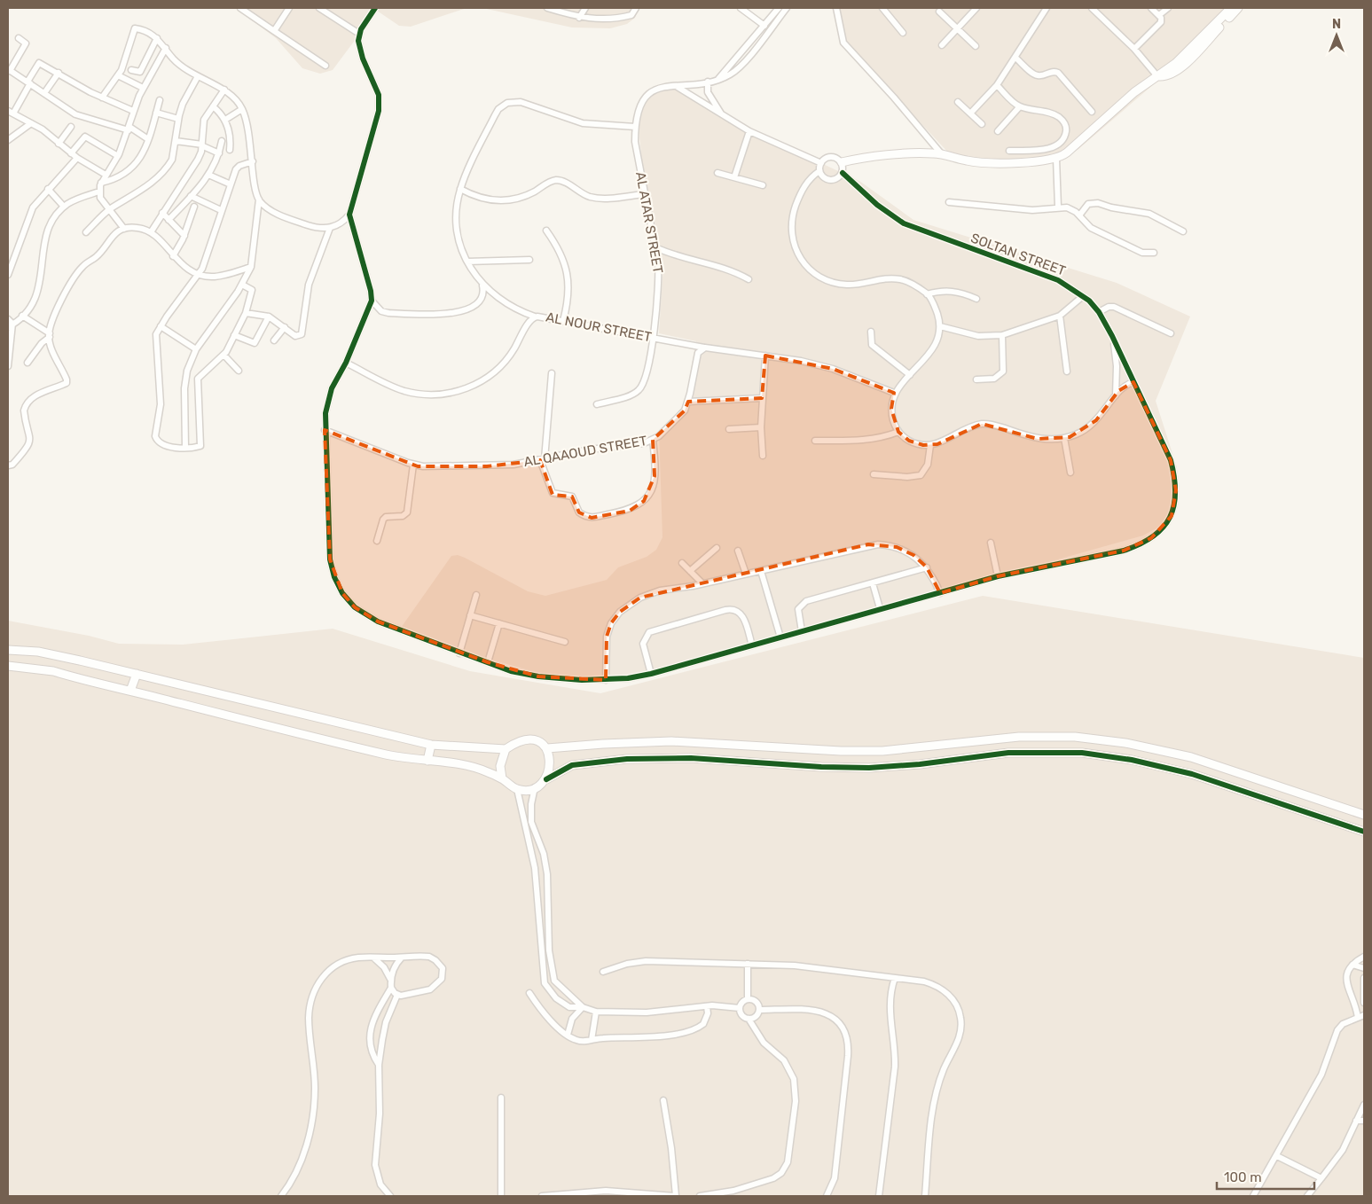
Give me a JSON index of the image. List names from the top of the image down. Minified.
{"streets":{"street":["AL ATAR STREET","SOLTAN STREET","AL NOUR STREET","AL QAAOUD STREET"]},"crossings":[["AL ATAR STREET","AL NOUR STREET"],["AL NOUR STREET","AL QAAOUD STREET"]],"scale_bar":"100 m","north":"top"}
